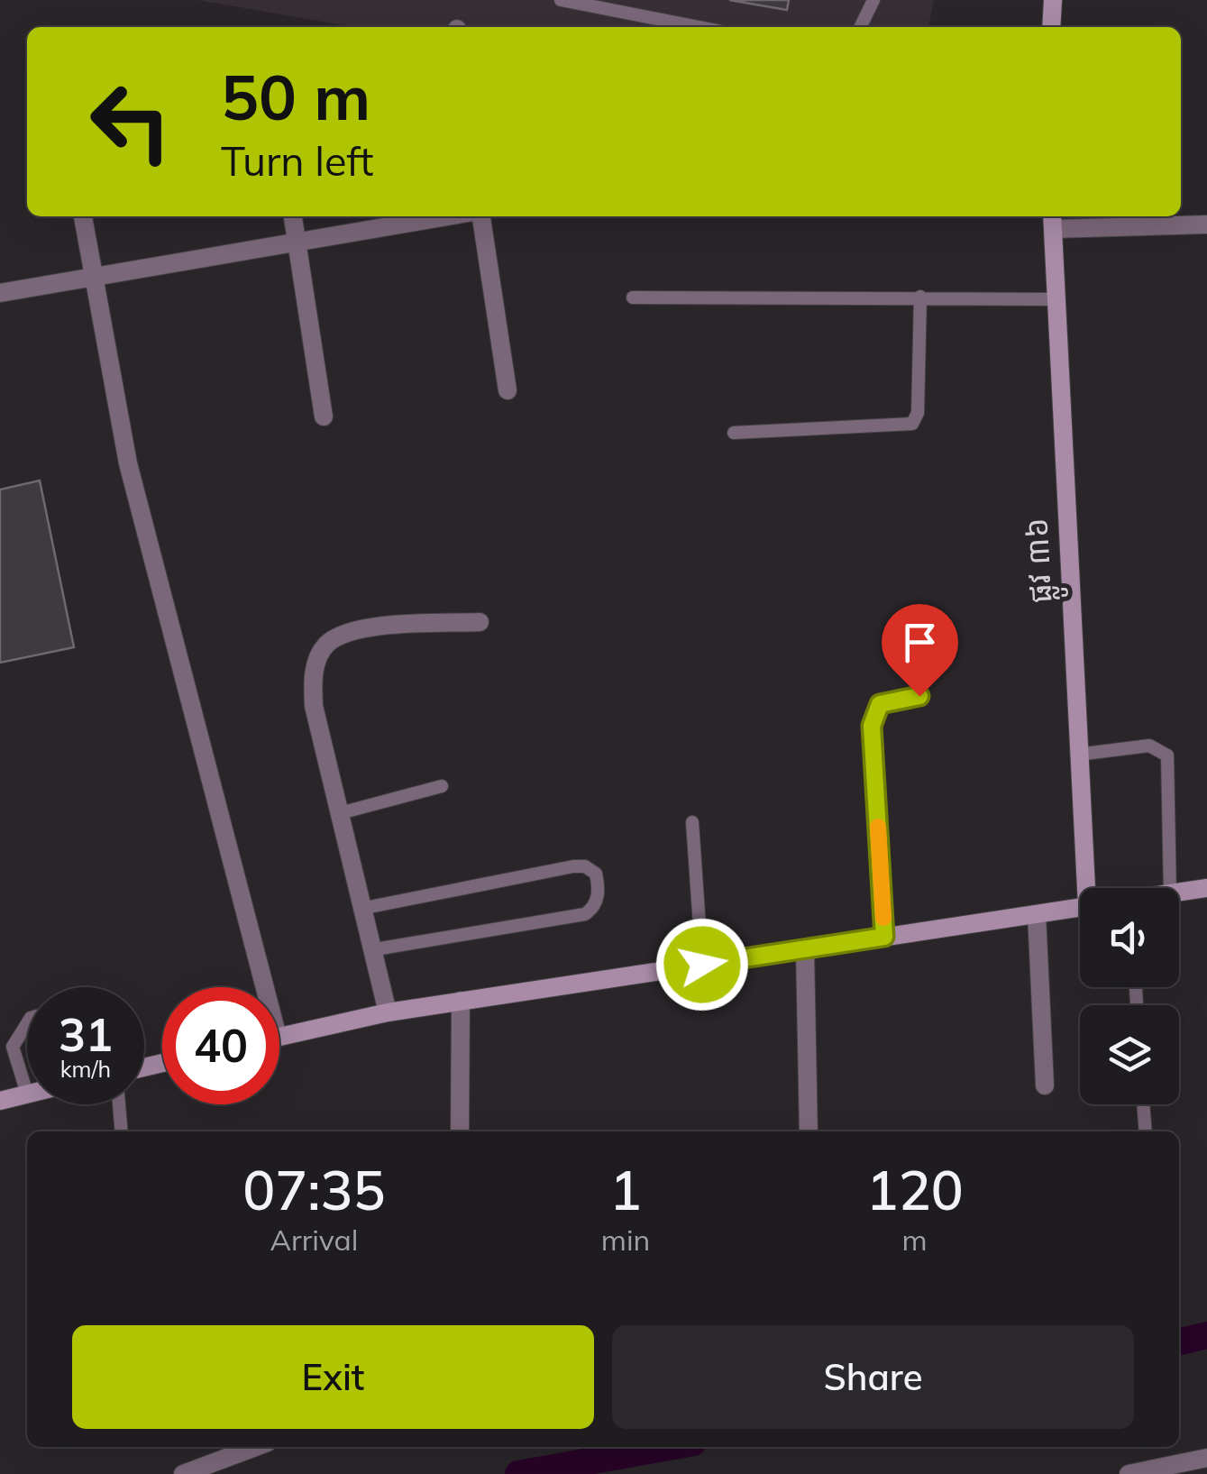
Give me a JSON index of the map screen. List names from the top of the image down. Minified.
{"streets":{"street":["ផ្លូវ ៣៦"]},"page":{"turn":["50 m","Turn left"],"speed":"31 km/h","limit":"40","eta":["07:35","Arrival","1","min","120","m"],"buttons":["Exit","Share"]}}
